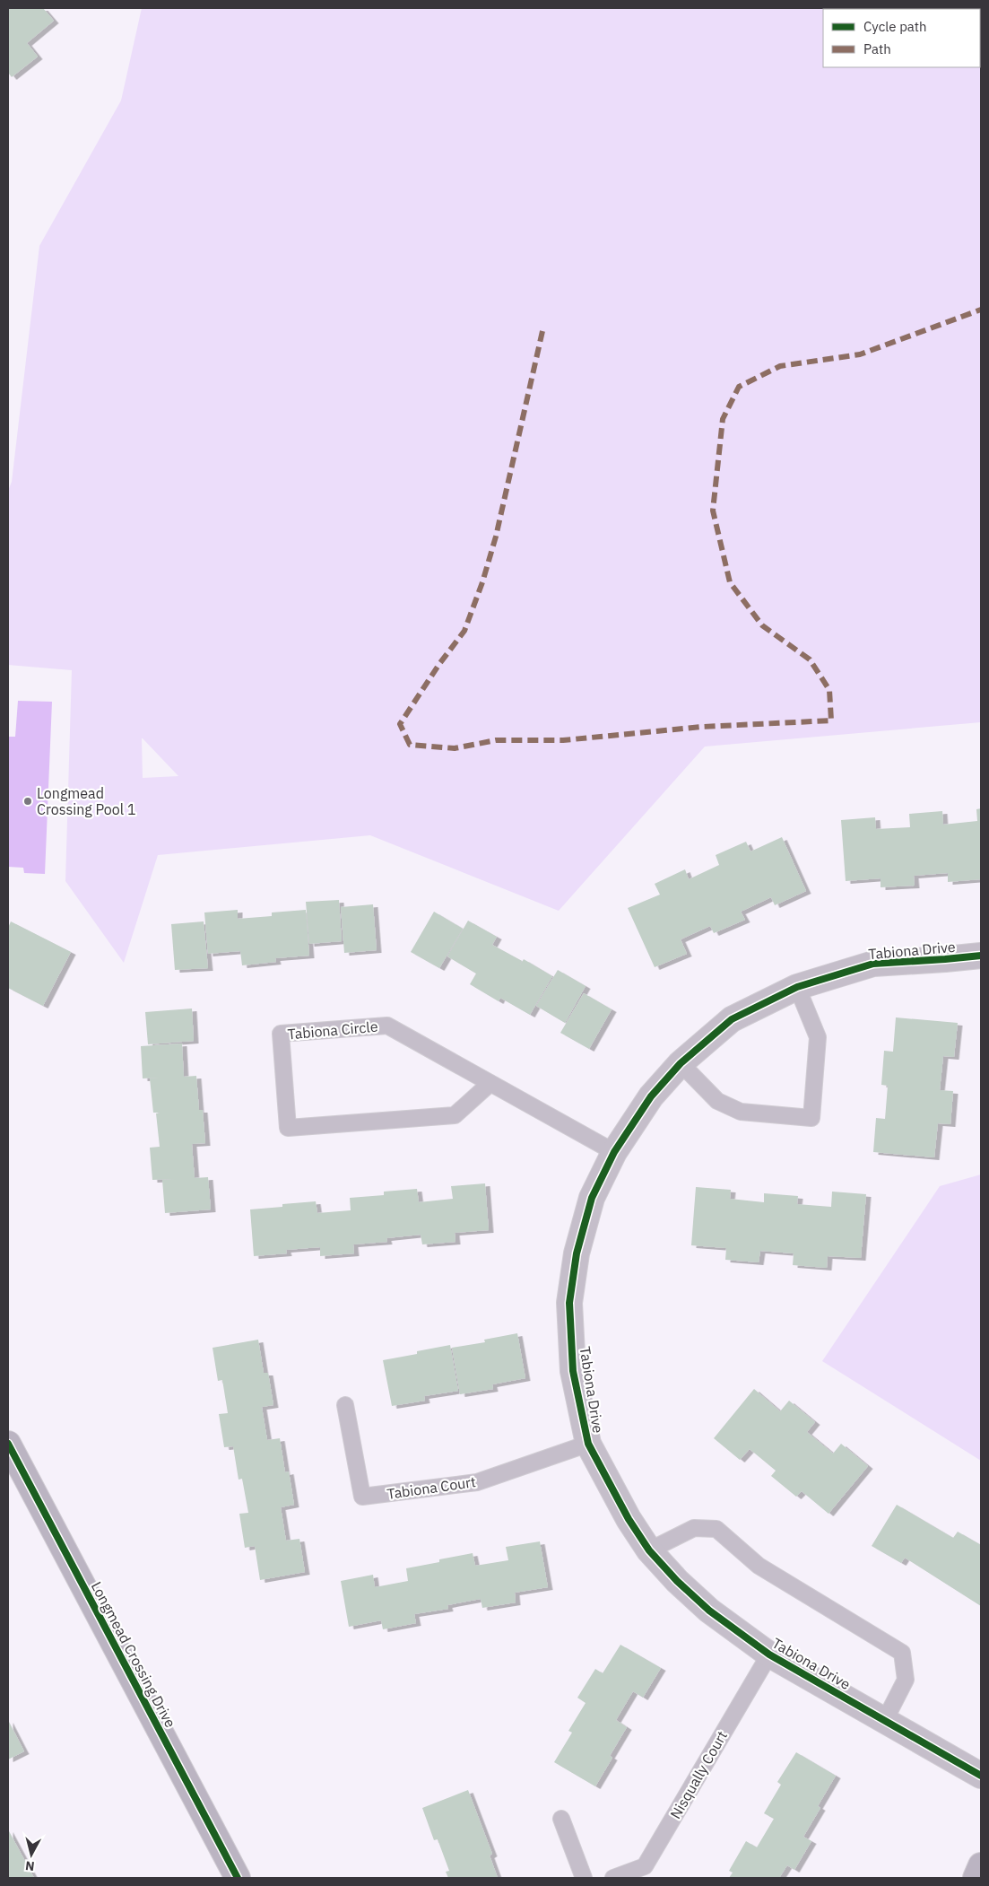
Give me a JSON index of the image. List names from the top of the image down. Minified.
{"streets":{"street":["Tabiona Drive","Longmead Crossing Drive"],"lane":["Tabiona Circle","Tabiona Court","Nisqually Court"]},"crossings":[["Tabiona Drive","Tabiona Circle"],["Tabiona Drive","Tabiona Court"],["Tabiona Drive","Nisqually Court"]],"places":["Longmead Crossing Pool 1"],"legend":["Cycle path","Path"],"north":"bottom"}
